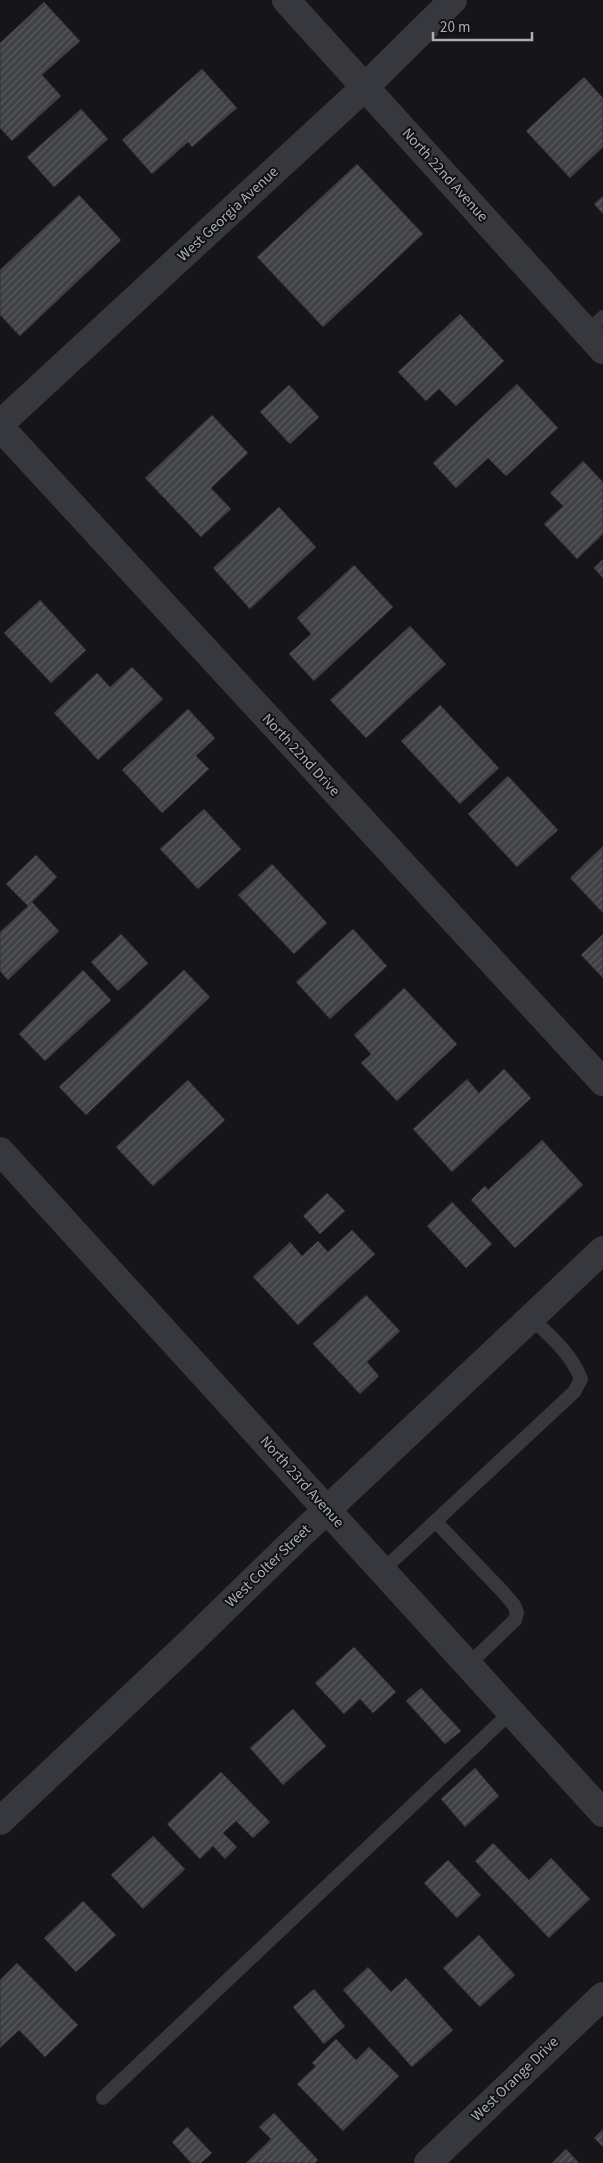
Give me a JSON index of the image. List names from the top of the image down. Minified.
{"streets":{"street":["North 22nd Avenue","West Georgia Avenue","North 22nd Drive","North 23rd Avenue","West Colter Street","West Orange Drive"]},"crossings":[["North 22nd Avenue","West Georgia Avenue"],["West Georgia Avenue","North 22nd Drive"],["North 23rd Avenue","West Colter Street"]],"scale_bar":"20 m"}
